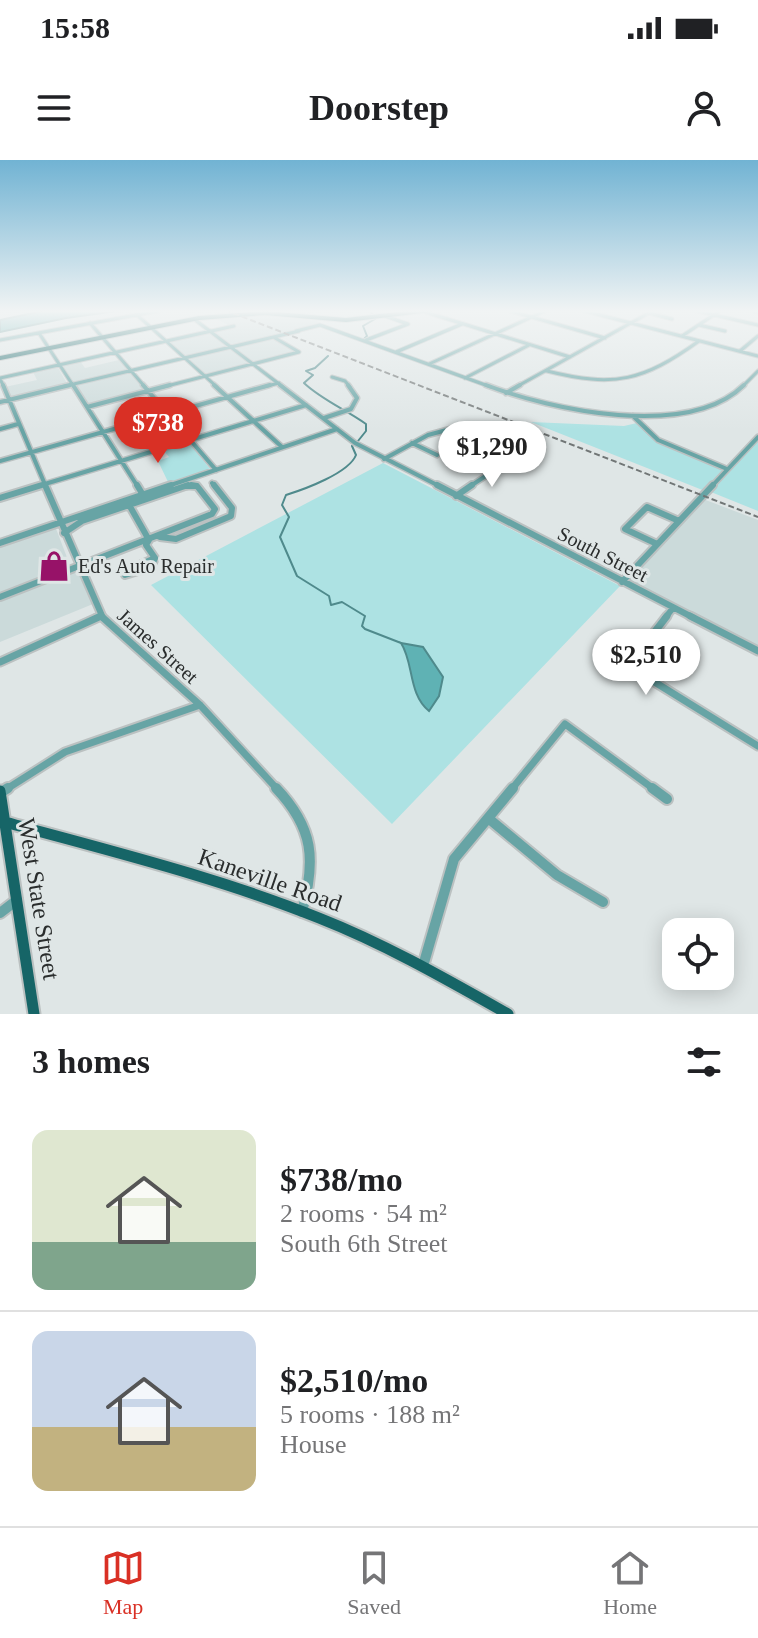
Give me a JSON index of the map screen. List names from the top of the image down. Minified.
{"streets":{"main road":["Kaneville Road","West State Street"],"street":["South Street","James Street"]},"crossings":[["James Street","Kaneville Road"],["Kaneville Road","West State Street"]],"places":{"shop":["Ed's Auto Repair"]},"page":{"status":"15:58","header":"Doorstep","price":["$738","$1,290","$2,510"],"heading":"3 homes","list":[{"name":"$738/mo","note":"2 rooms · 54 m² · South 6th Street"},{"name":"$2,510/mo","note":"5 rooms · 188 m² · House"}],"tabs":["Map","Saved","Home"]}}
